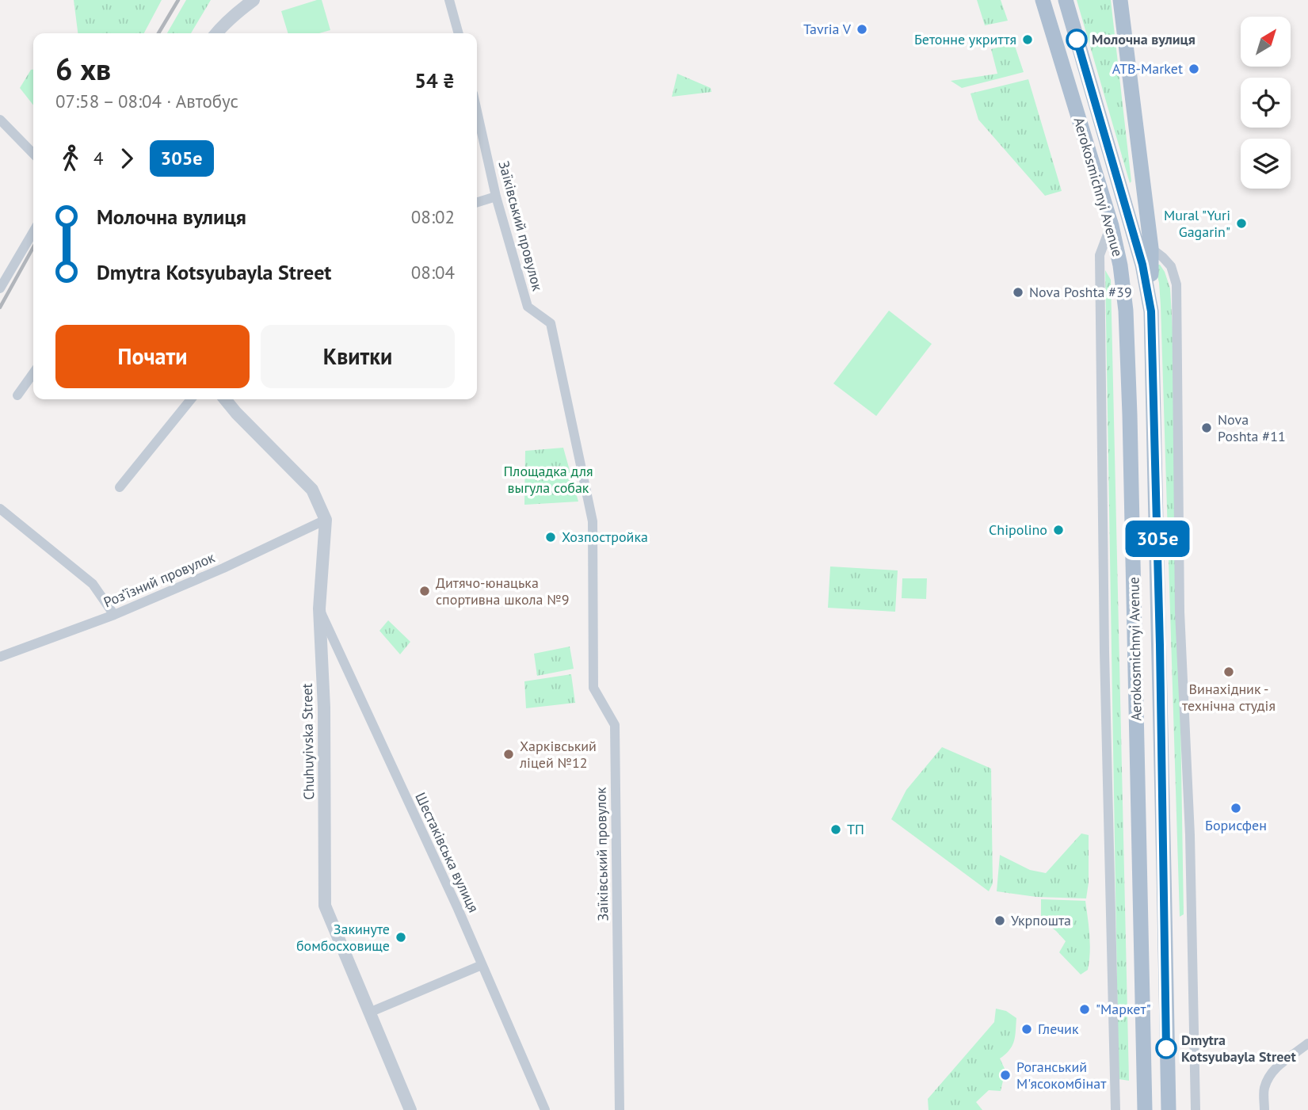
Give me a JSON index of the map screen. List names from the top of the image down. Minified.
{"streets":{"main road":["Aerokosmichnyi Avenue"],"street":["Заїківський провулок","Роз’їзний провулок","Chuhuyivska Street","Шестаківська вулиця"]},"crossings":[["Роз’їзний провулок","Chuhuyivska Street"],["Chuhuyivska Street","Шестаківська вулиця"]],"parks":["Площадка для выгула собак"],"places":["Tavria V","Бетонне укриття","Молочна вулиця","ATB-Market","Mural \"Yuri Gagarin\"","Nova Poshta #39","Nova Poshta #11","Chipolino","Хозпостройка","Дитячо-юнацька спортивна школа №9","Винахідник - технічна студія","Харківський ліцей №12","Борисфен","ТП","Укрпошта","Закинуте бомбосховище","\"Маркет\"","Глечик","Dmytra Kotsyubayla Street","Роганський М'ясокомбінат"],"lines":["bus line 305e"],"north":"top right","page":{"on_map":"305e","heading":["6 хв","07:58 – 08:04 · Автобус","54 ₴"],"legs":["4","305e"],"list":[{"name":"Молочна вулиця","value":"08:02"},{"name":"Dmytra Kotsyubayla Street","value":"08:04"}],"buttons":["Почати","Квитки"]}}
